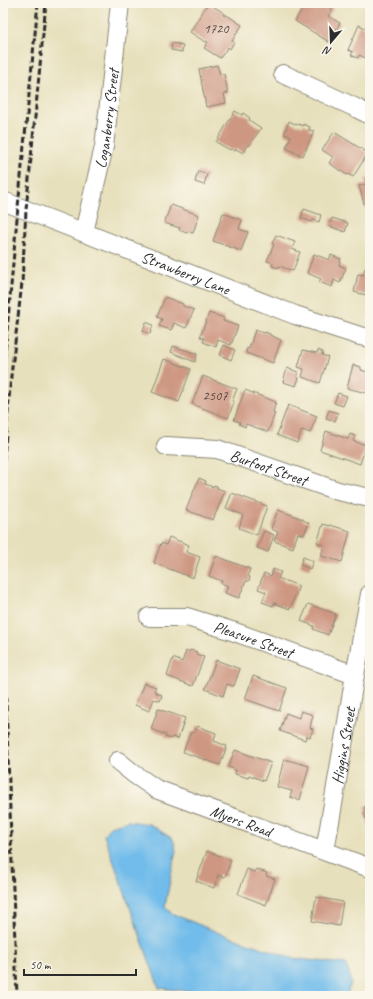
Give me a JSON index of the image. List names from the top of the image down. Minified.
{"streets":{"street":["Loganberry Street","Strawberry Lane","Burfoot Street","Pleasure Street","Higgins Street","Myers Road"]},"crossings":[["Loganberry Street","Strawberry Lane"],["Pleasure Street","Higgins Street"],["Higgins Street","Myers Road"]],"house_numbers":["1720","2507"],"scale_bar":"50 m","north":"bottom"}
